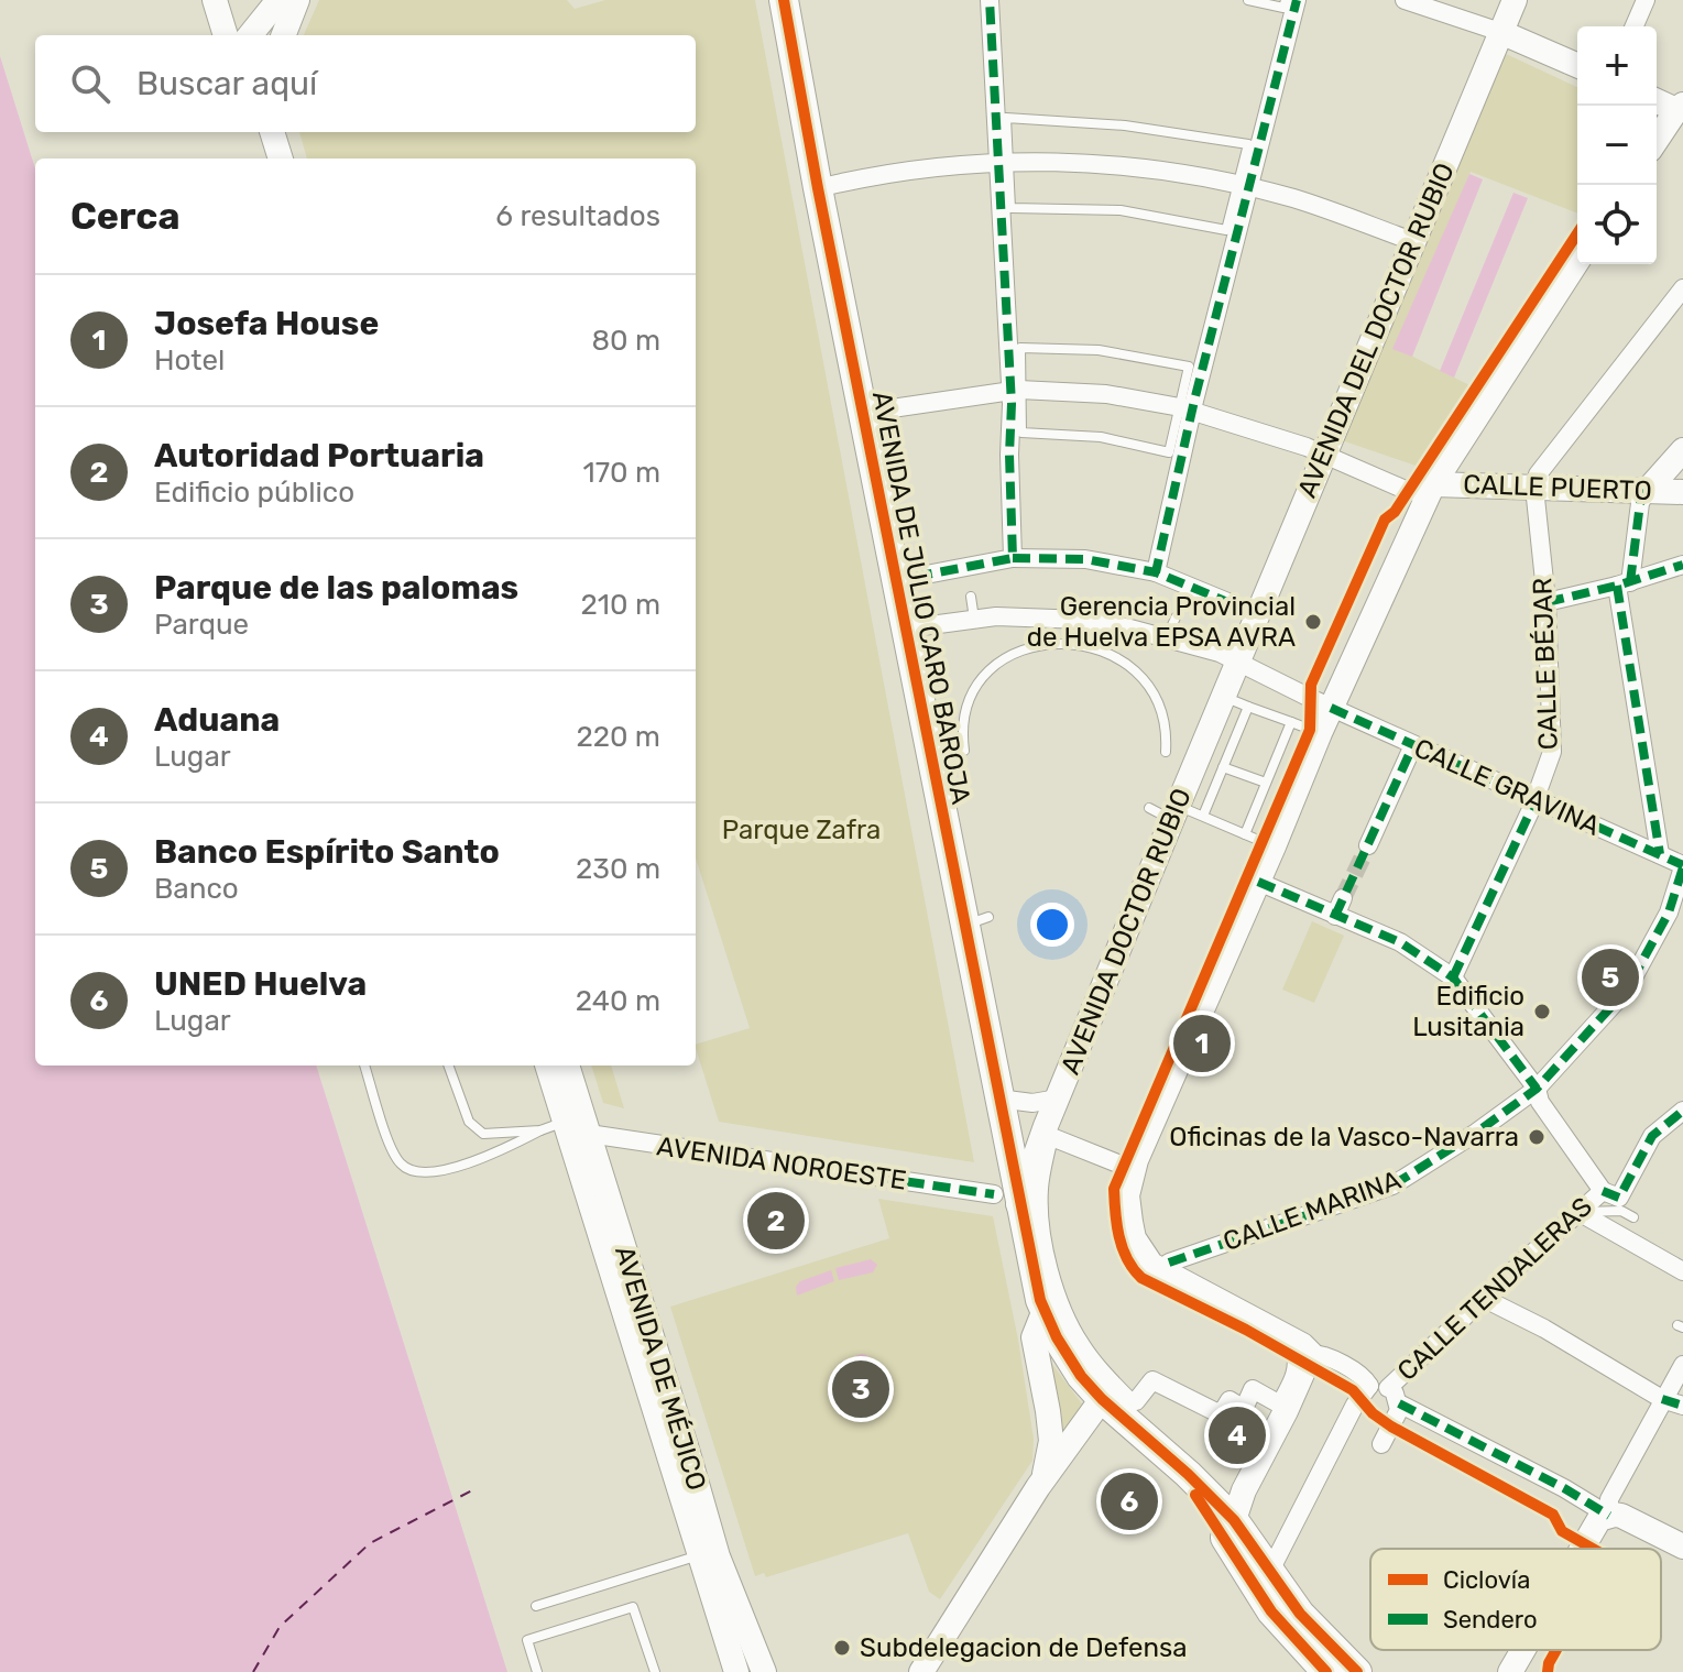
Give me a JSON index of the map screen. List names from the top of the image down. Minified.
{"streets":{"main road":["AVENIDA DEL DOCTOR RUBIO","CALLE PUERTO","AVENIDA DE JULIO CARO BAROJA","AVENIDA DOCTOR RUBIO","AVENIDA DE MÉJICO"],"street":["CALLE BÉJAR","CALLE GRAVINA","AVENIDA NOROESTE","CALLE MARINA","CALLE TENDALERAS"]},"crossings":[["AVENIDA DEL DOCTOR RUBIO","CALLE GRAVINA"],["AVENIDA DEL DOCTOR RUBIO","AVENIDA DOCTOR RUBIO"],["CALLE PUERTO","CALLE BÉJAR"],["AVENIDA DE JULIO CARO BAROJA","CALLE GRAVINA"],["AVENIDA DE JULIO CARO BAROJA","AVENIDA DOCTOR RUBIO"],["AVENIDA DE JULIO CARO BAROJA","AVENIDA NOROESTE"],["CALLE BÉJAR","CALLE GRAVINA"],["CALLE GRAVINA","AVENIDA DOCTOR RUBIO"],["CALLE GRAVINA","CALLE MARINA"],["AVENIDA DOCTOR RUBIO","AVENIDA NOROESTE"],["AVENIDA NOROESTE","AVENIDA DE MÉJICO"]],"parks":["Parque Zafra"],"places":["Gerencia Provincial de Huelva EPSA AVRA","Edificio Lusitania","Oficinas de la Vasco-Navarra","Subdelegacion de Defensa"],"legend":["Ciclovía","Sendero"],"page":{"map_buttons":["+","−"],"search":"Buscar aquí","heading":["Cerca","6 resultados"],"list":[{"mark":"1","name":"Josefa House","note":"Hotel","value":"80 m"},{"mark":"2","name":"Autoridad Portuaria","note":"Edificio público","value":"170 m"},{"mark":"3","name":"Parque de las palomas","note":"Parque","value":"210 m"},{"mark":"4","name":"Aduana","note":"Lugar","value":"220 m"},{"mark":"5","name":"Banco Espírito Santo","note":"Banco","value":"230 m"},{"mark":"6","name":"UNED Huelva","note":"Lugar","value":"240 m"}],"pins":["5","1","2","3","4","6"]}}
